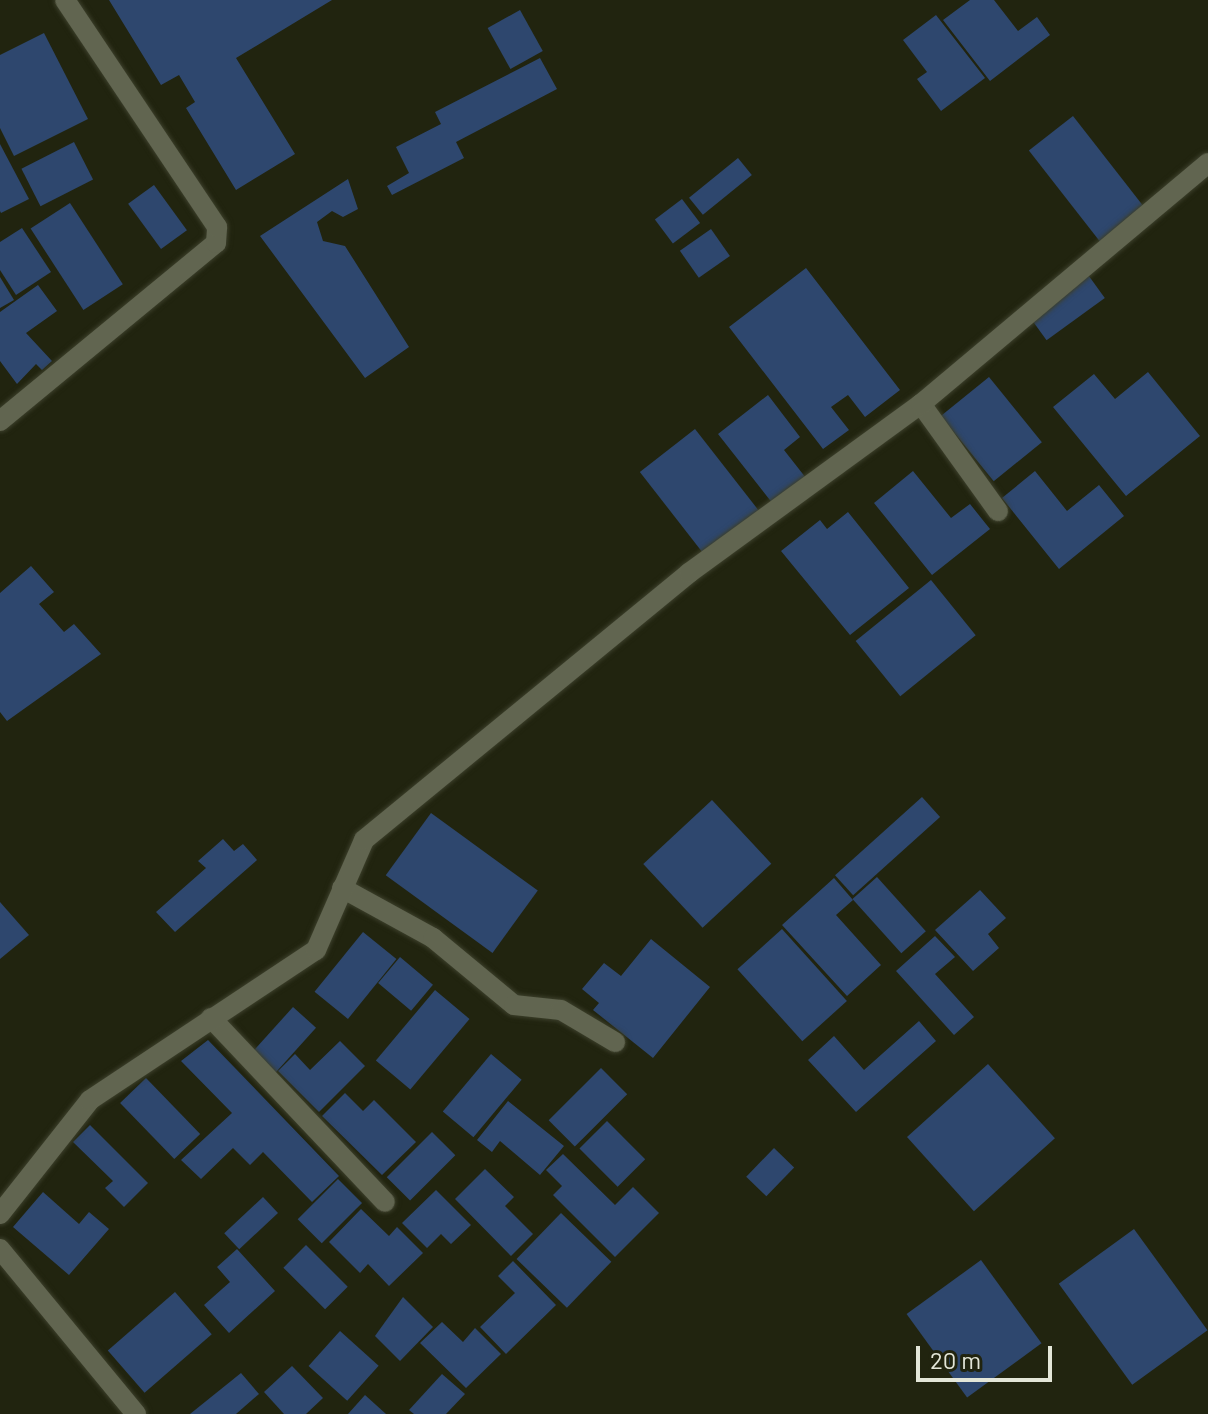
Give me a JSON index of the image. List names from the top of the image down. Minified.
{"scale_bar":"20 m"}
